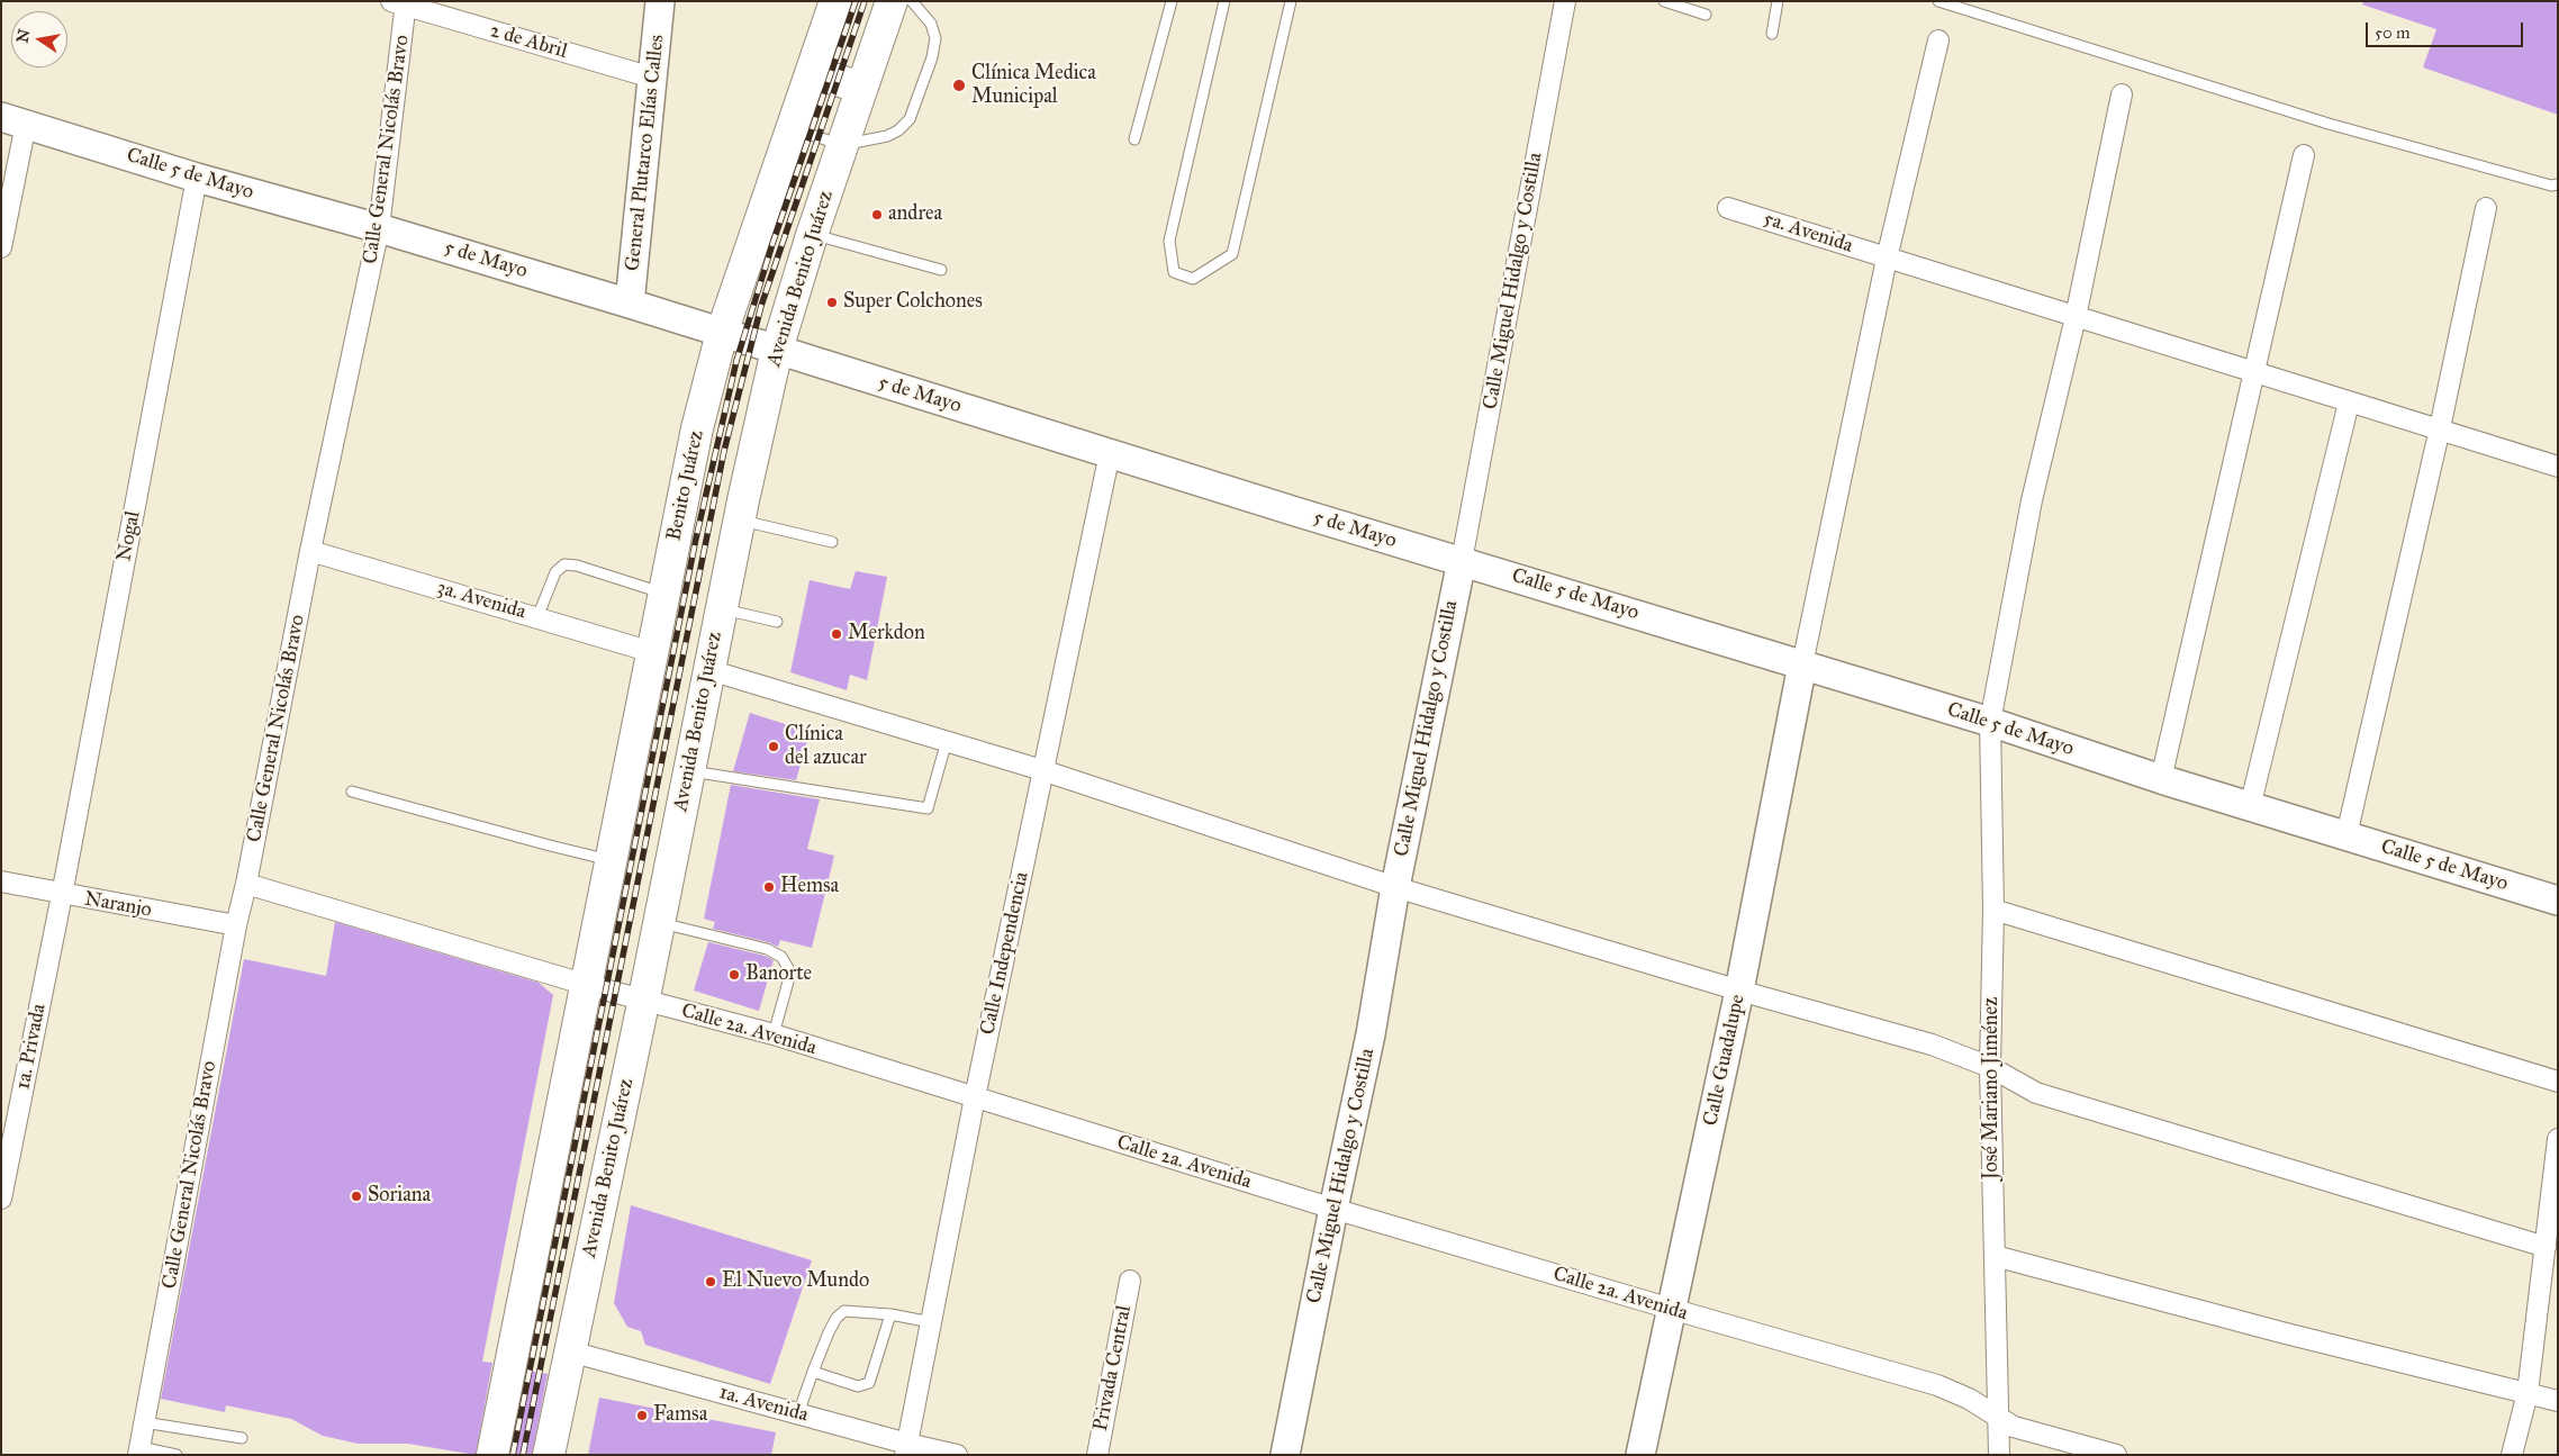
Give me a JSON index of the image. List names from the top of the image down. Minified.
{"streets":{"main road":["Avenida Benito Juárez","Benito Juárez"],"street":["2 de Abril","Calle General Nicolás Bravo","General Plutarco Elías Calles","Calle 5 de Mayo","5a. Avenida","5 de Mayo","Calle Miguel Hidalgo y Costilla","Nogal","3a. Avenida","Naranjo","Calle Independencia","Calle 2a. Avenida","1a. Privada","Calle Guadalupe","José Mariano Jiménez","Privada Central","1a. Avenida"]},"crossings":[["2 de Abril","Calle General Nicolás Bravo"],["2 de Abril","General Plutarco Elías Calles"],["Calle General Nicolás Bravo","Calle 5 de Mayo"],["Calle General Nicolás Bravo","5 de Mayo"],["Calle General Nicolás Bravo","3a. Avenida"],["Calle General Nicolás Bravo","Naranjo"],["Calle General Nicolás Bravo","Calle 2a. Avenida"],["General Plutarco Elías Calles","5 de Mayo"],["Calle 5 de Mayo","5 de Mayo"],["Calle 5 de Mayo","Calle Miguel Hidalgo y Costilla"],["Calle 5 de Mayo","Nogal"],["Calle 5 de Mayo","Calle Guadalupe"],["Calle 5 de Mayo","José Mariano Jiménez"],["5a. Avenida","José Mariano Jiménez"],["5 de Mayo","Avenida Benito Juárez"],["5 de Mayo","Calle Miguel Hidalgo y Costilla"],["5 de Mayo","Benito Juárez"],["5 de Mayo","Calle Independencia"],["Avenida Benito Juárez","Calle 2a. Avenida"],["Avenida Benito Juárez","1a. Avenida"],["Calle Miguel Hidalgo y Costilla","Calle 2a. Avenida"],["Benito Juárez","3a. Avenida"],["Benito Juárez","Calle 2a. Avenida"],["Nogal","Naranjo"],["Nogal","1a. Privada"],["Naranjo","1a. Privada"],["Calle Independencia","Calle 2a. Avenida"],["Calle Independencia","1a. Avenida"],["Calle 2a. Avenida","Calle Guadalupe"],["Calle 2a. Avenida","José Mariano Jiménez"]],"places":["Clínica Medica Municipal","andrea","Super Colchones","Merkdon","Clínica del azucar","Hemsa","Banorte","Soriana","El Nuevo Mundo","Famsa"],"scale_bar":"50 m","north":"left"}
